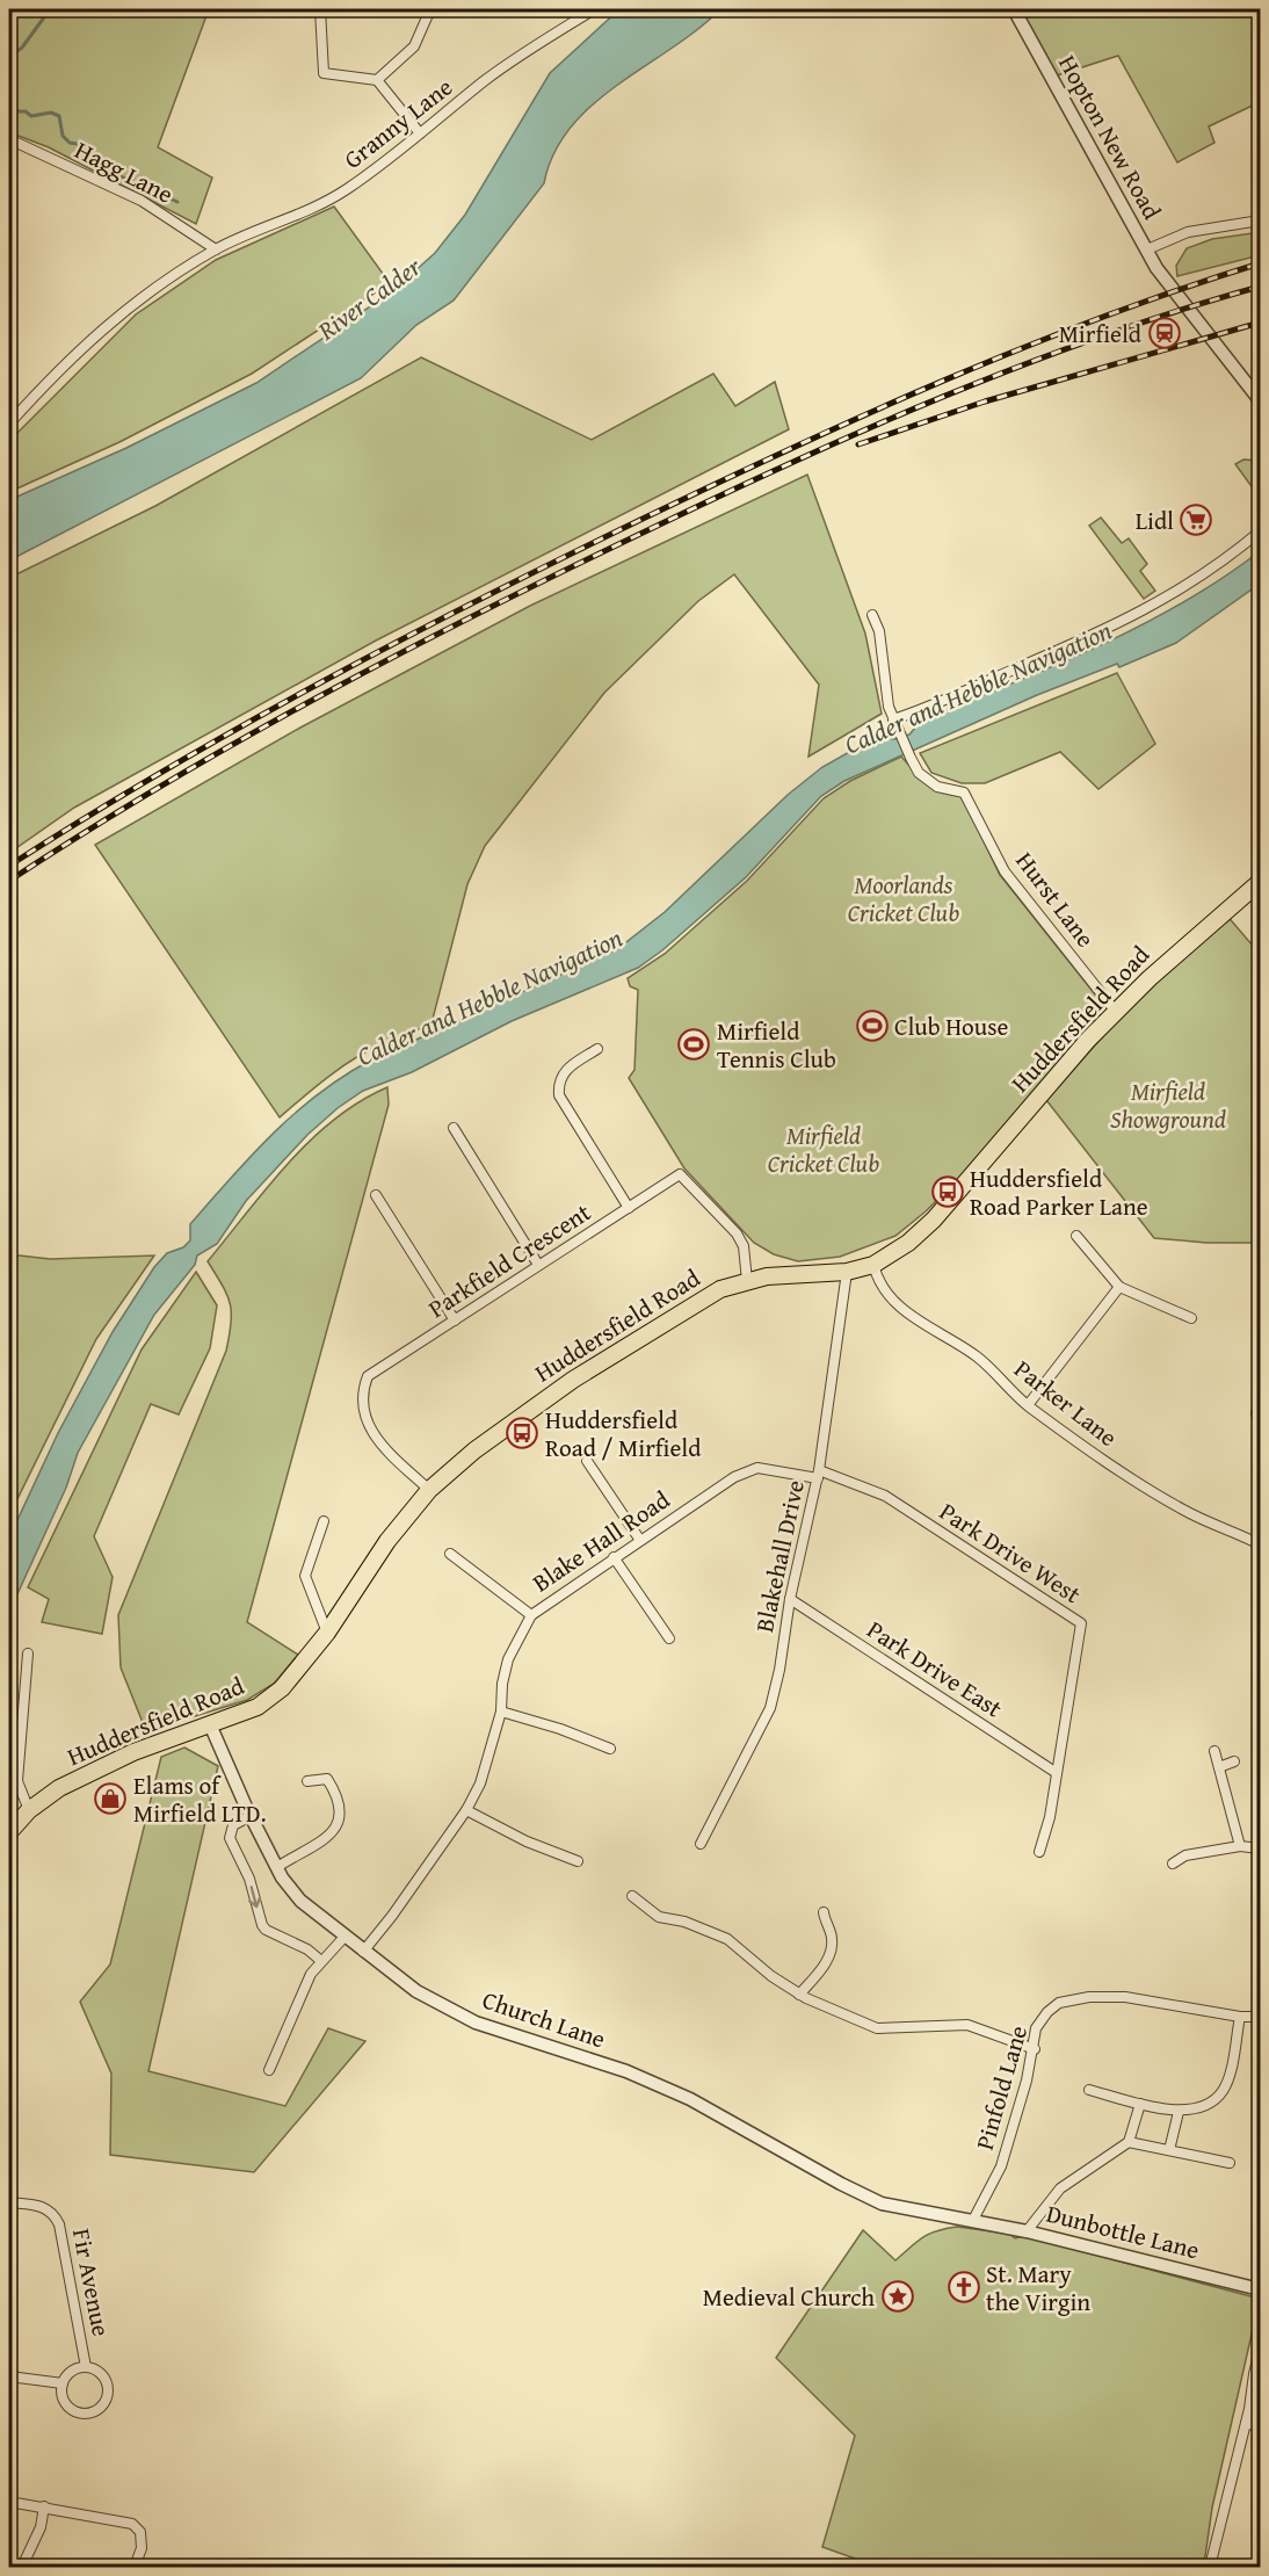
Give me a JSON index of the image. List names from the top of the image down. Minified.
{"streets":{"highway":["Huddersfield Road"],"street":["Granny Lane","Hopton New Road","Hagg Lane","Hurst Lane","Parkfield Crescent","Parker Lane","Blake Hall Road","Park Drive West","Blakehall Drive","Park Drive East","Church Lane","Pinfold Lane","Dunbottle Lane","Fir Avenue"]},"crossings":[["Granny Lane","Hagg Lane"],["Hurst Lane","Huddersfield Road"],["Huddersfield Road","Parkfield Crescent"],["Huddersfield Road","Parker Lane"],["Huddersfield Road","Blakehall Drive"],["Huddersfield Road","Church Lane"],["Blake Hall Road","Park Drive West"],["Blake Hall Road","Blakehall Drive"],["Blake Hall Road","Church Lane"],["Park Drive West","Blakehall Drive"],["Park Drive West","Park Drive East"],["Blakehall Drive","Park Drive East"],["Church Lane","Pinfold Lane"],["Church Lane","Dunbottle Lane"],["Pinfold Lane","Dunbottle Lane"]],"water":["River Calder","Calder and Hebble Navigation"],"parks":["Moorlands Cricket Club","Mirfield Showground","Mirfield Cricket Club"],"places":{"station":["Mirfield"],"supermarket":["Lidl"],"sports":["Club House","Mirfield Tennis Club"],"bus stop":["Huddersfield Road Parker Lane","Huddersfield Road / Mirfield"],"shop":["Elams of Mirfield LTD."],"church":["St. Mary the Virgin"],"place":["Medieval Church"]}}
